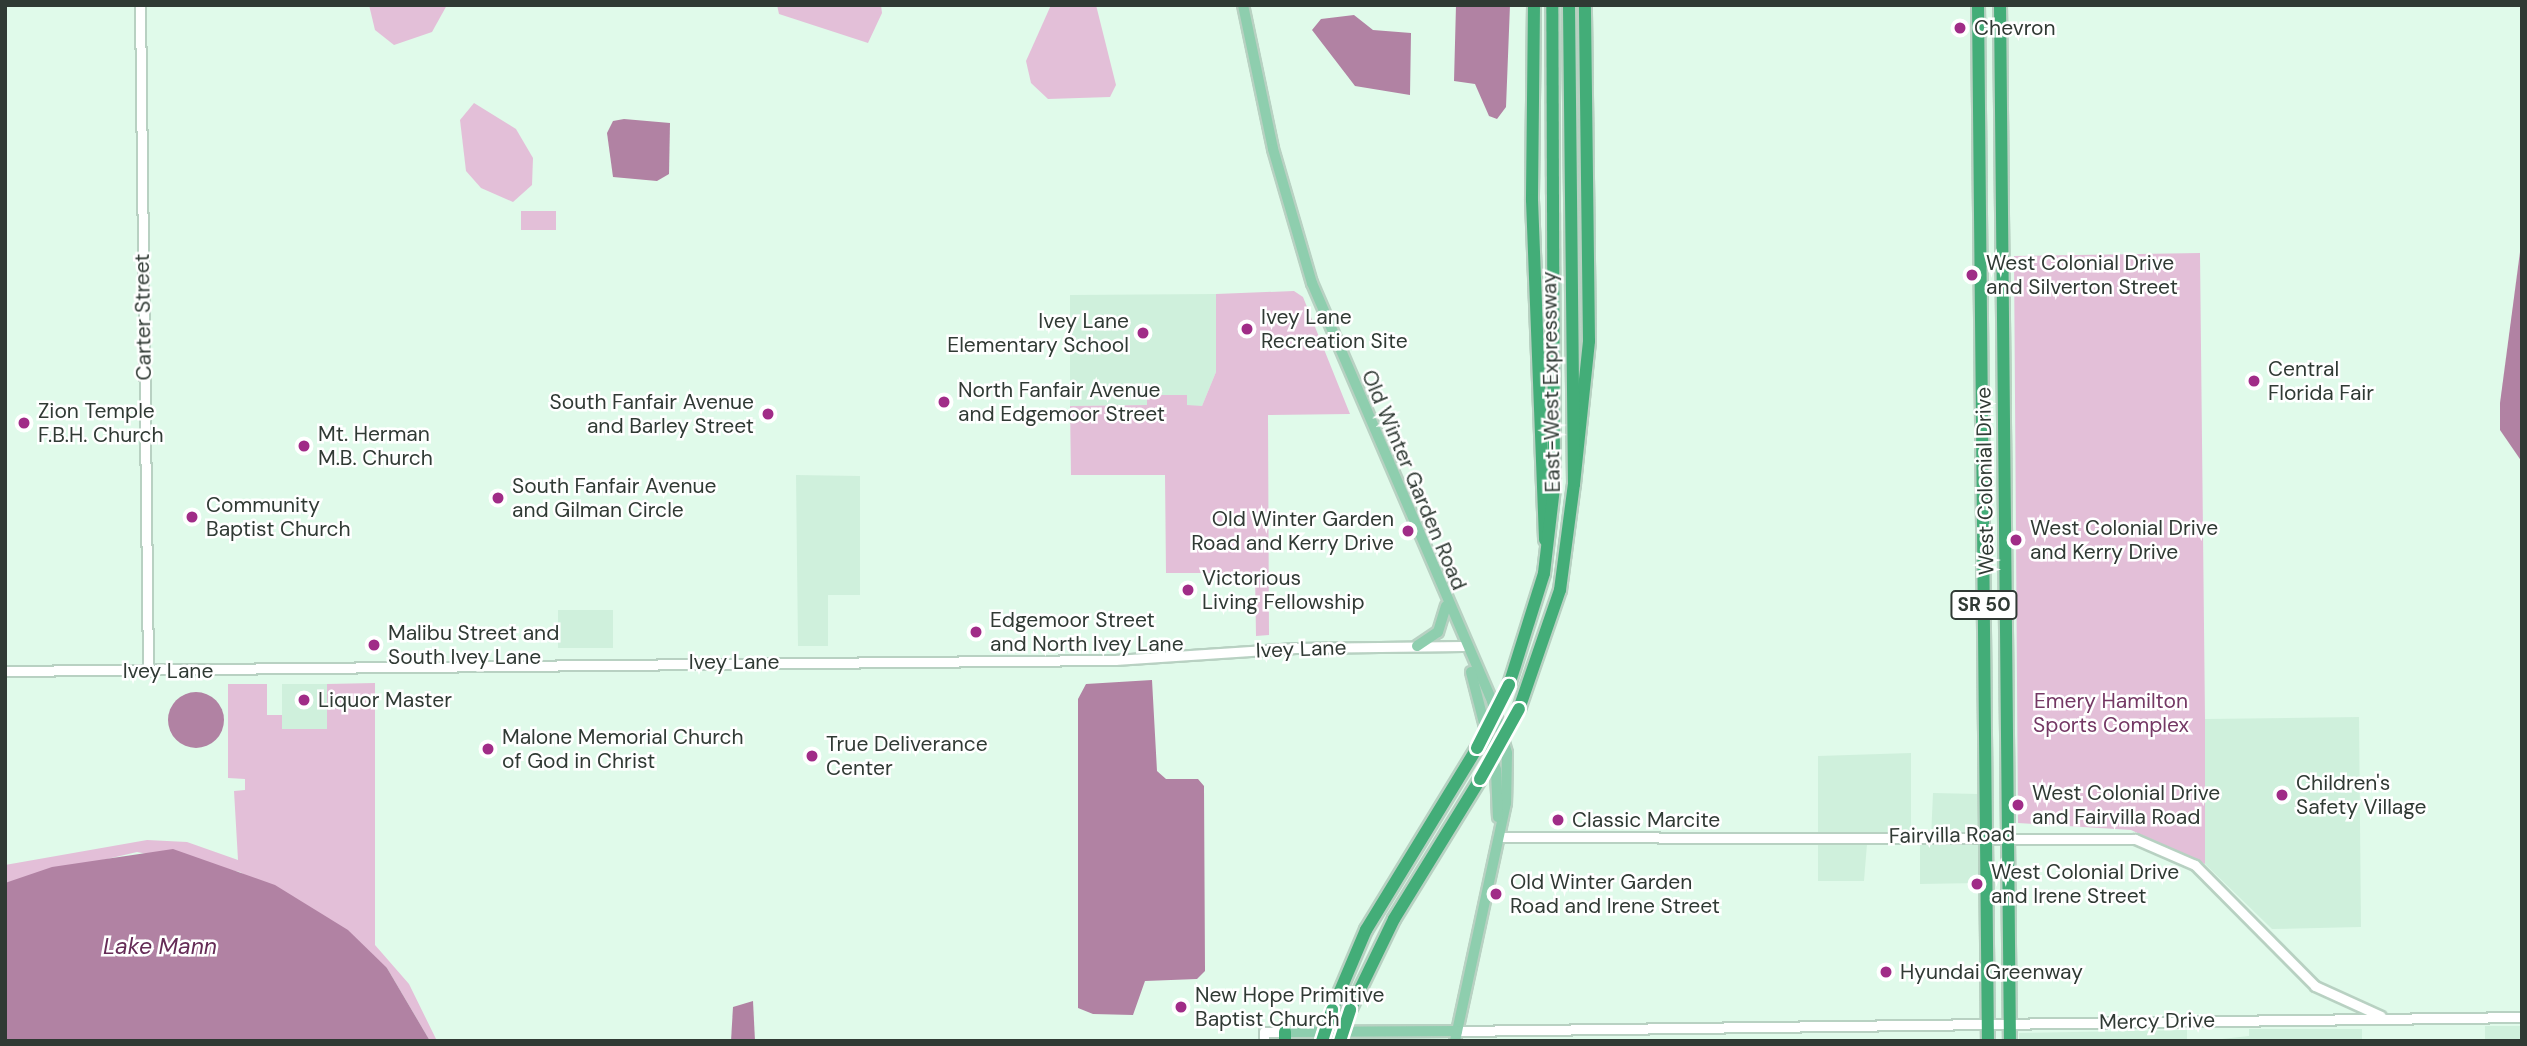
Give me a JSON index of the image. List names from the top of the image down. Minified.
{"streets":{"highway":["East-West Expressway","West Colonial Drive","SR 50"],"main road":["Old Winter Garden Road"],"street":["Carter Street","Ivey Lane","Fairvilla Road","Mercy Drive"]},"crossings":[["Carter Street","Ivey Lane"],["Old Winter Garden Road","Ivey Lane"],["Old Winter Garden Road","Fairvilla Road"],["Old Winter Garden Road","Mercy Drive"],["West Colonial Drive","Fairvilla Road"],["West Colonial Drive","Mercy Drive"],["Fairvilla Road","Mercy Drive"]],"water":["Lake Mann"],"parks":["Emery Hamilton Sports Complex"],"places":["Chevron","West Colonial Drive and Silverton Street","Ivey Lane Recreation Site","Ivey Lane Elementary School","Central Florida Fair","North Fanfair Avenue and Edgemoor Street","South Fanfair Avenue and Barley Street","Zion Temple F.B.H. Church","Mt. Herman M.B. Church","South Fanfair Avenue and Gilman Circle","Community Baptist Church","Old Winter Garden Road and Kerry Drive","West Colonial Drive and Kerry Drive","Victorious Living Fellowship","Edgemoor Street and North Ivey Lane","Malibu Street and South Ivey Lane","Liquor Master","Malone Memorial Church of God in Christ","True Deliverance Center","Children's Safety Village","West Colonial Drive and Fairvilla Road","Classic Marcite","West Colonial Drive and Irene Street","Old Winter Garden Road and Irene Street","Hyundai Greenway","New Hope Primitive Baptist Church"]}
